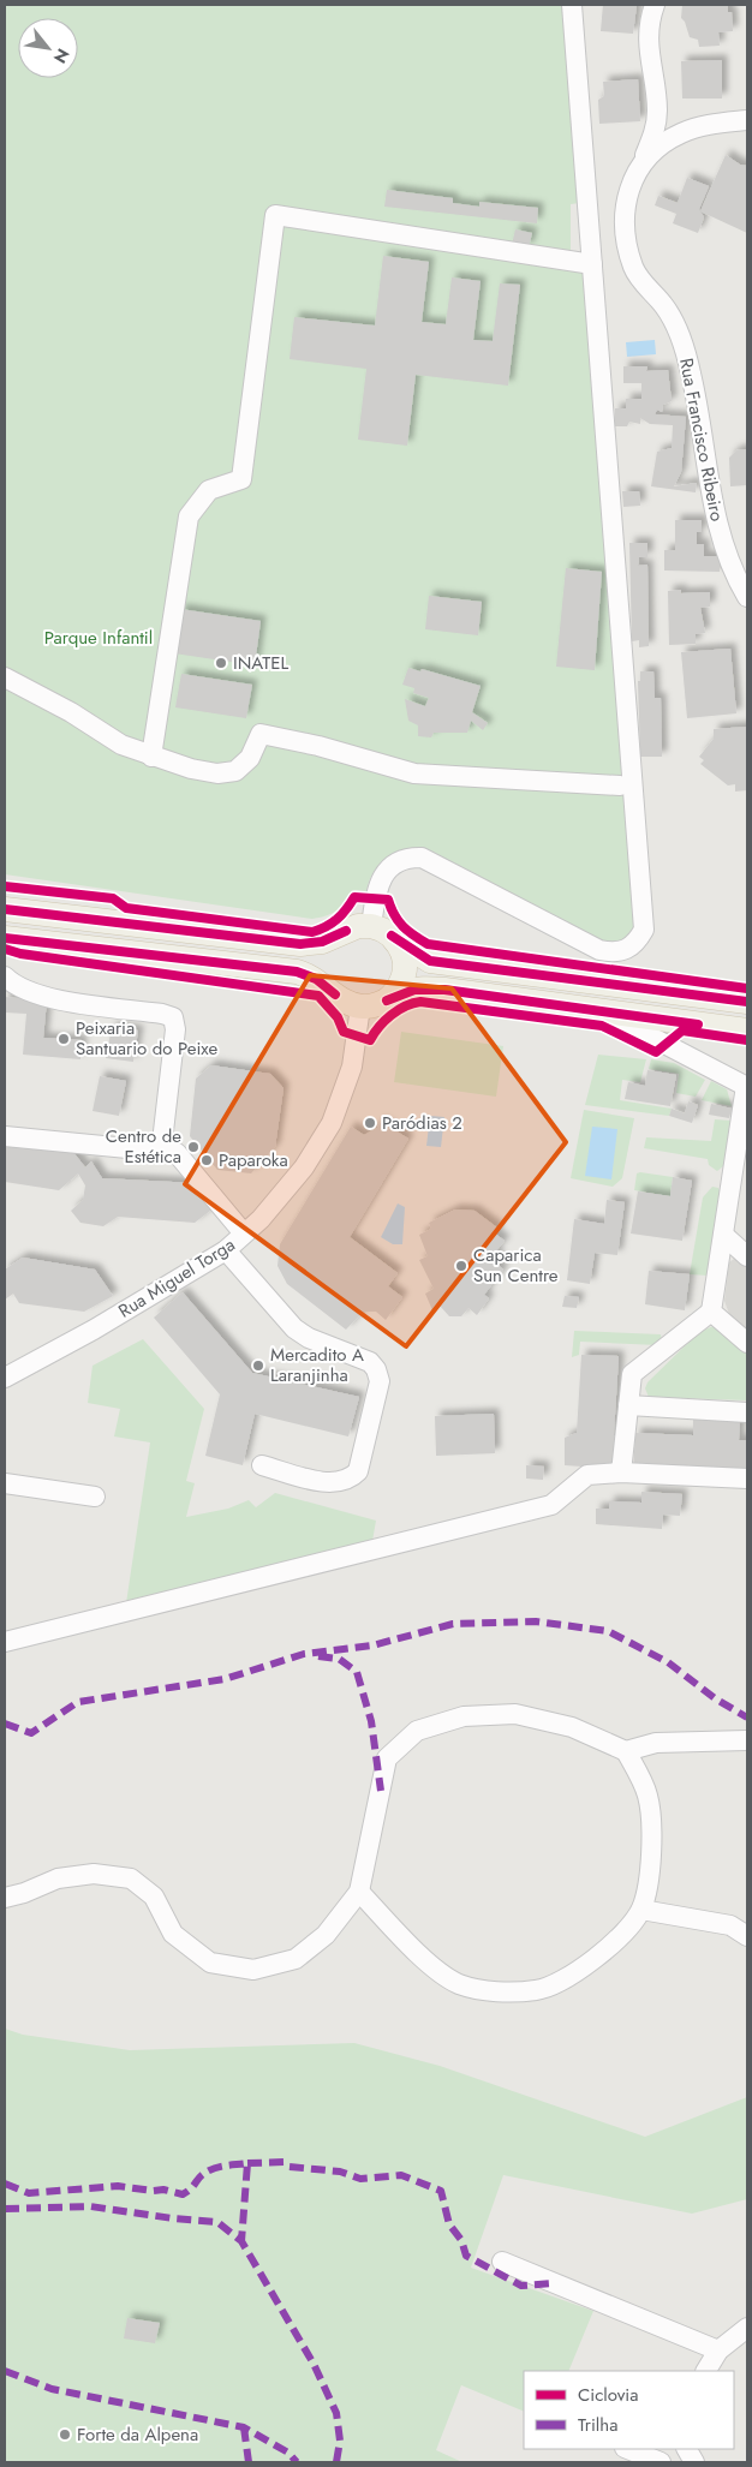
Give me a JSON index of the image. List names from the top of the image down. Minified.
{"streets":{"street":["Rua Francisco Ribeiro","Rua Miguel Torga"]},"parks":["Parque Infantil"],"places":["INATEL","Peixaria Santuario do Peixe","Paródias 2","Centro de Estética","Paparoka","Caparica Sun Centre","Mercadito A Laranjinha","Forte da Alpena"],"legend":["Ciclovia","Trilha"],"north":"bottom right"}
